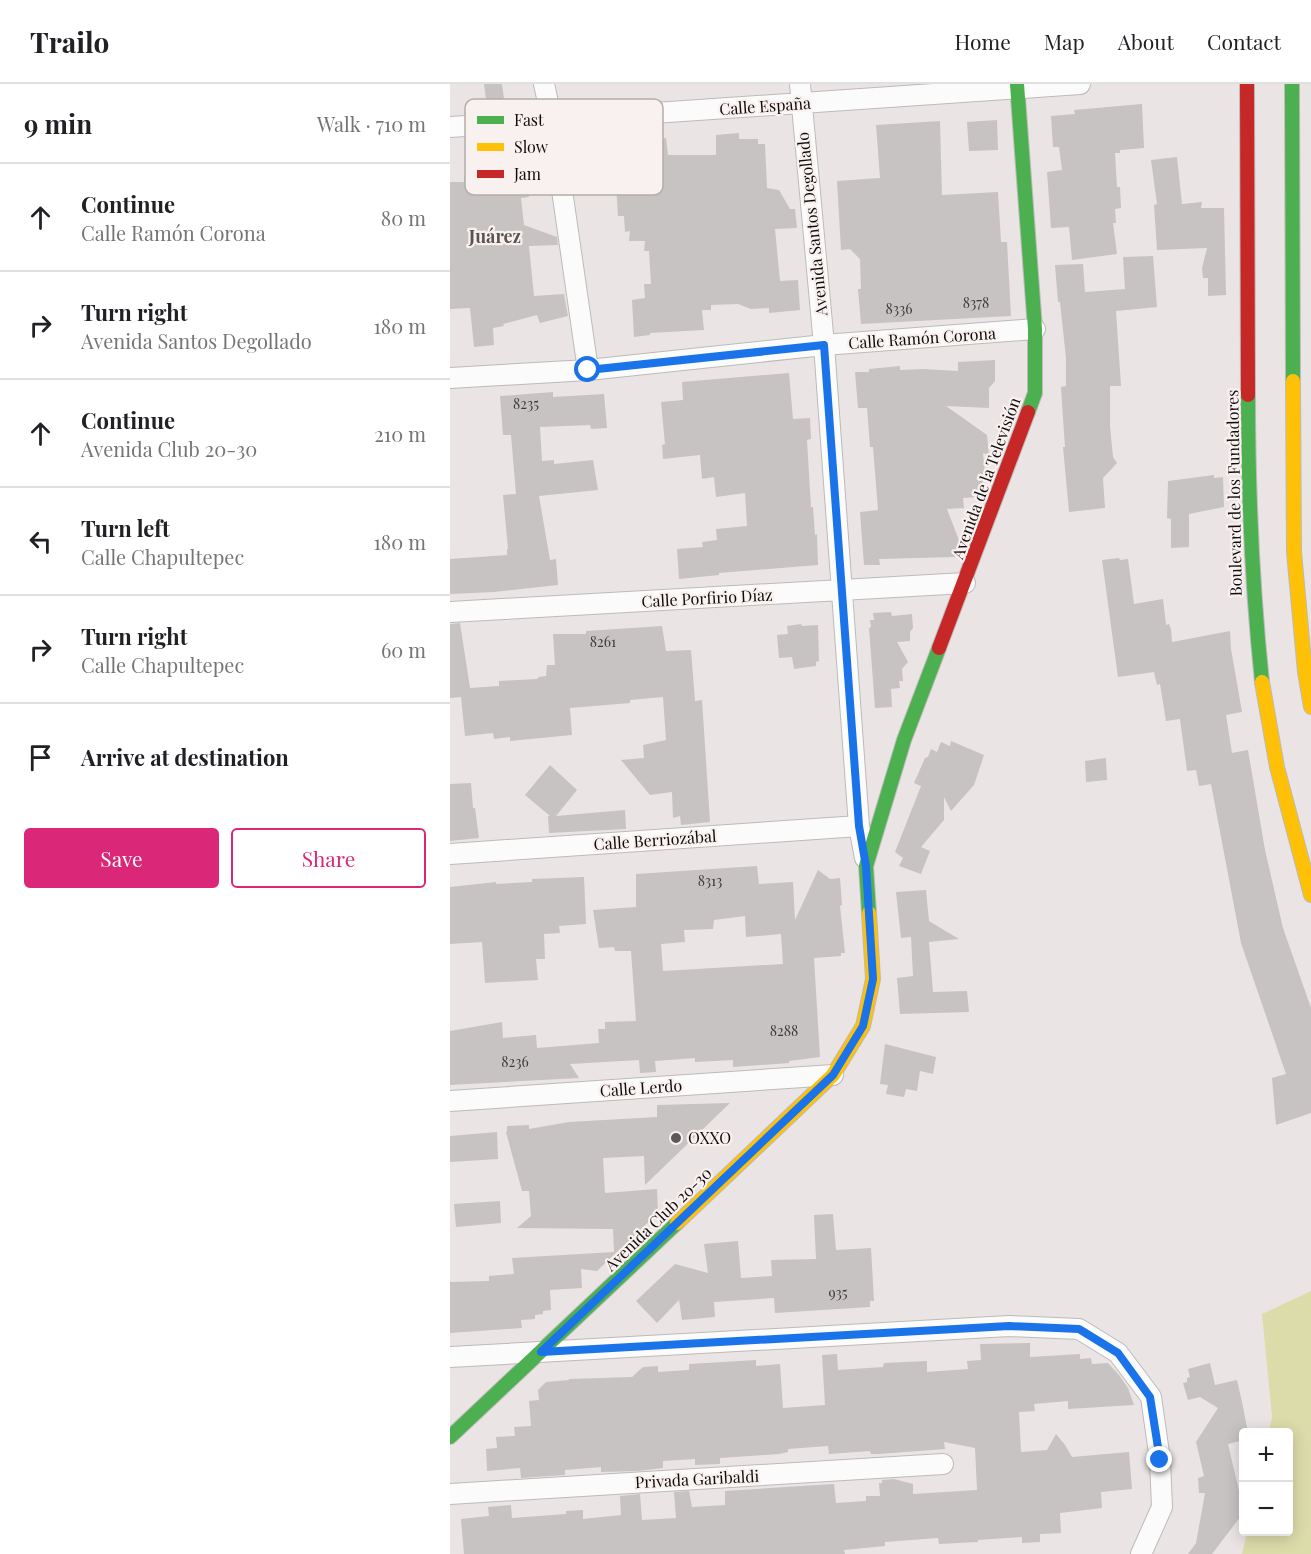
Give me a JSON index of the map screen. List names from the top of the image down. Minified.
{"streets":{"main road":["Avenida de la Televisión","Boulevard de los Fundadores","Avenida Club 20-30"],"street":["Calle España","Avenida Santos Degollado","Calle Ramón Corona","Calle Porfirio Díaz","Calle Berriozábal","Calle Lerdo","Privada Garibaldi"]},"crossings":[["Calle España","Avenida Santos Degollado"],["Calle España","Avenida de la Televisión"],["Avenida Santos Degollado","Calle Ramón Corona"],["Avenida Santos Degollado","Avenida de la Televisión"],["Avenida Santos Degollado","Calle Porfirio Díaz"],["Avenida Santos Degollado","Calle Berriozábal"],["Avenida Santos Degollado","Avenida Club 20-30"],["Calle Ramón Corona","Avenida de la Televisión"],["Avenida de la Televisión","Calle Porfirio Díaz"],["Avenida de la Televisión","Avenida Club 20-30"],["Calle Lerdo","Avenida Club 20-30"]],"districts":["Juárez"],"places":["OXXO"],"house_numbers":["8378","8336","8235","8261","8313","8288","8236","935"],"legend":["Fast","Slow","Jam"],"page":{"header":"Trailo","nav":["Home","Map","About","Contact"],"heading":["9 min","Walk · 710 m"],"list":[["Continue","Calle Ramón Corona","80 m"],["Turn right","Avenida Santos Degollado","180 m"],["Continue","Avenida Club 20-30","210 m"],["Turn left","Calle Chapultepec","180 m"],["Turn right","Calle Chapultepec","60 m"],"Arrive at destination"],"buttons":["Save","Share"],"map_buttons":["+","−"]}}
